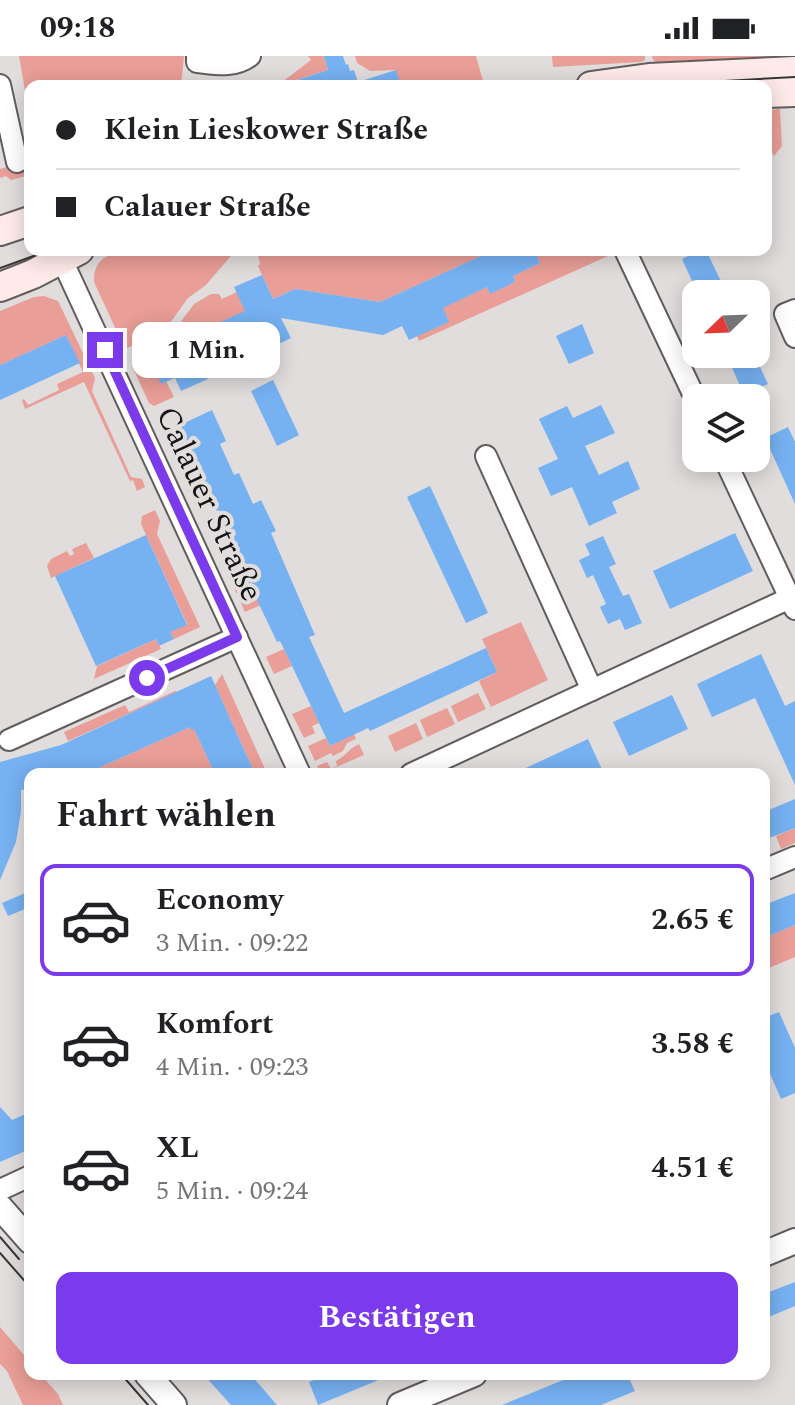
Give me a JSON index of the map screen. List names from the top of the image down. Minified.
{"streets":{"street":["Calauer Straße"]},"north":"bottom left","page":{"status":"09:18","banner":["Klein Lieskower Straße","Calauer Straße"],"bubble":"1 Min.","heading":"Fahrt wählen","list":[{"name":"Economy","note":"3 Min. · 09:22","value":"2.65 €"},{"name":"Komfort","note":"4 Min. · 09:23","value":"3.58 €"},{"name":"XL","note":"5 Min. · 09:24","value":"4.51 €"}],"buttons":"Bestätigen"}}
